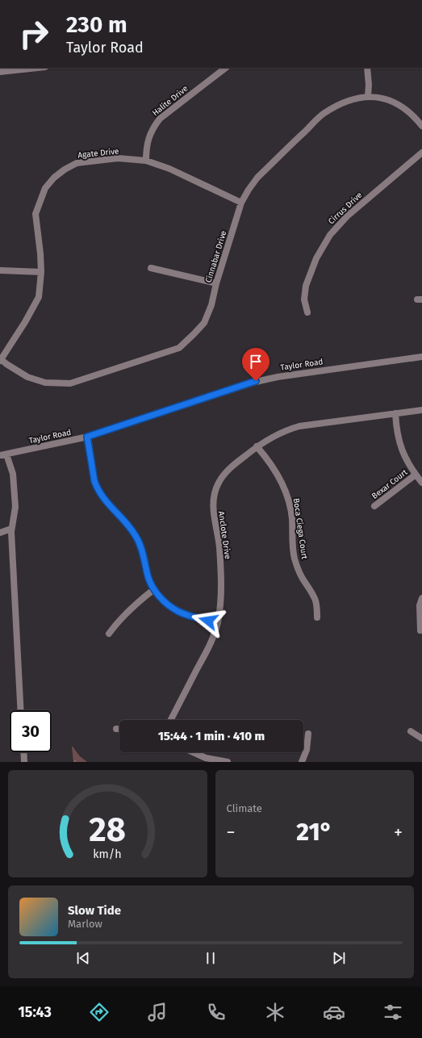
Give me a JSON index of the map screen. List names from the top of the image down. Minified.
{"streets":{"street":["Halite Drive","Agate Drive","Cirrus Drive","Cinnabar Drive","Taylor Road","Bexar Court","Boca Ciega Court","Anclote Drive"]},"crossings":[["Halite Drive","Agate Drive"],["Agate Drive","Cinnabar Drive"],["Boca Ciega Court","Anclote Drive"]],"page":{"turn":["230 m","Taylor Road"],"limit":"30","trip":"15:44 · 1 min · 410 m","tile":"Climate","heat":["−","21°","+"],"song":["Slow Tide","Marlow"],"tabs":"15:43","gauge":["28","km/h"]}}
